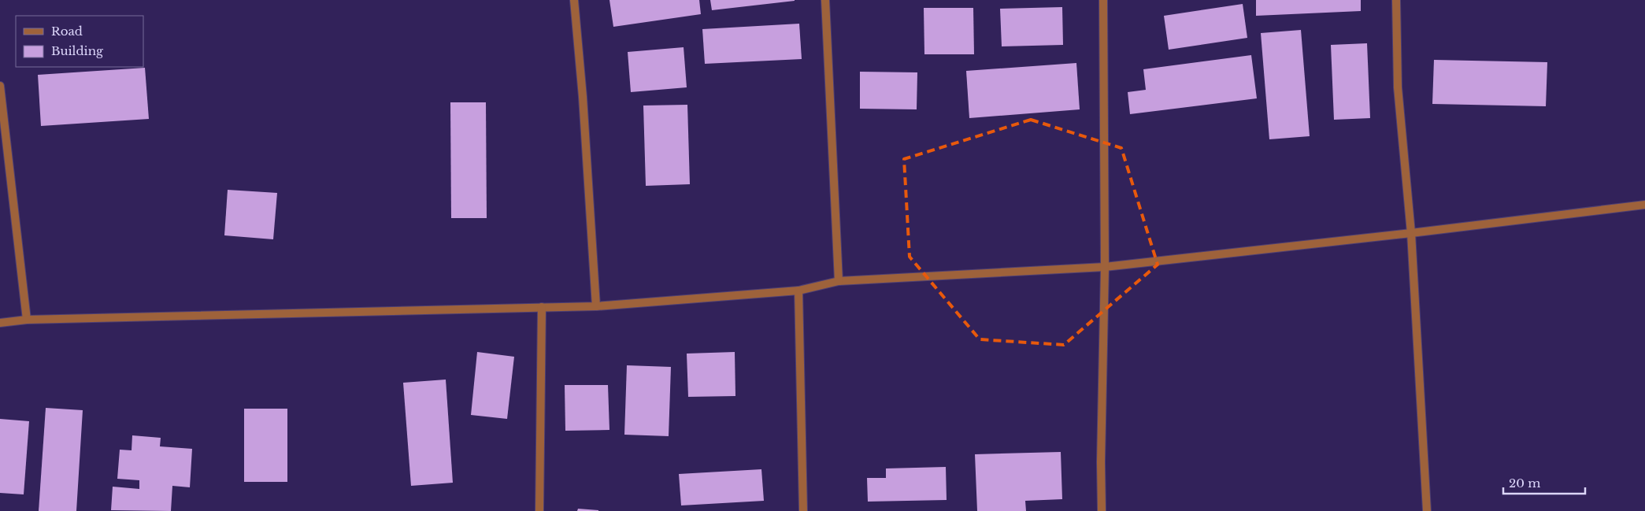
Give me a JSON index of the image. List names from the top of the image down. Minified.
{"legend":["Road","Building"],"scale_bar":"20 m"}
